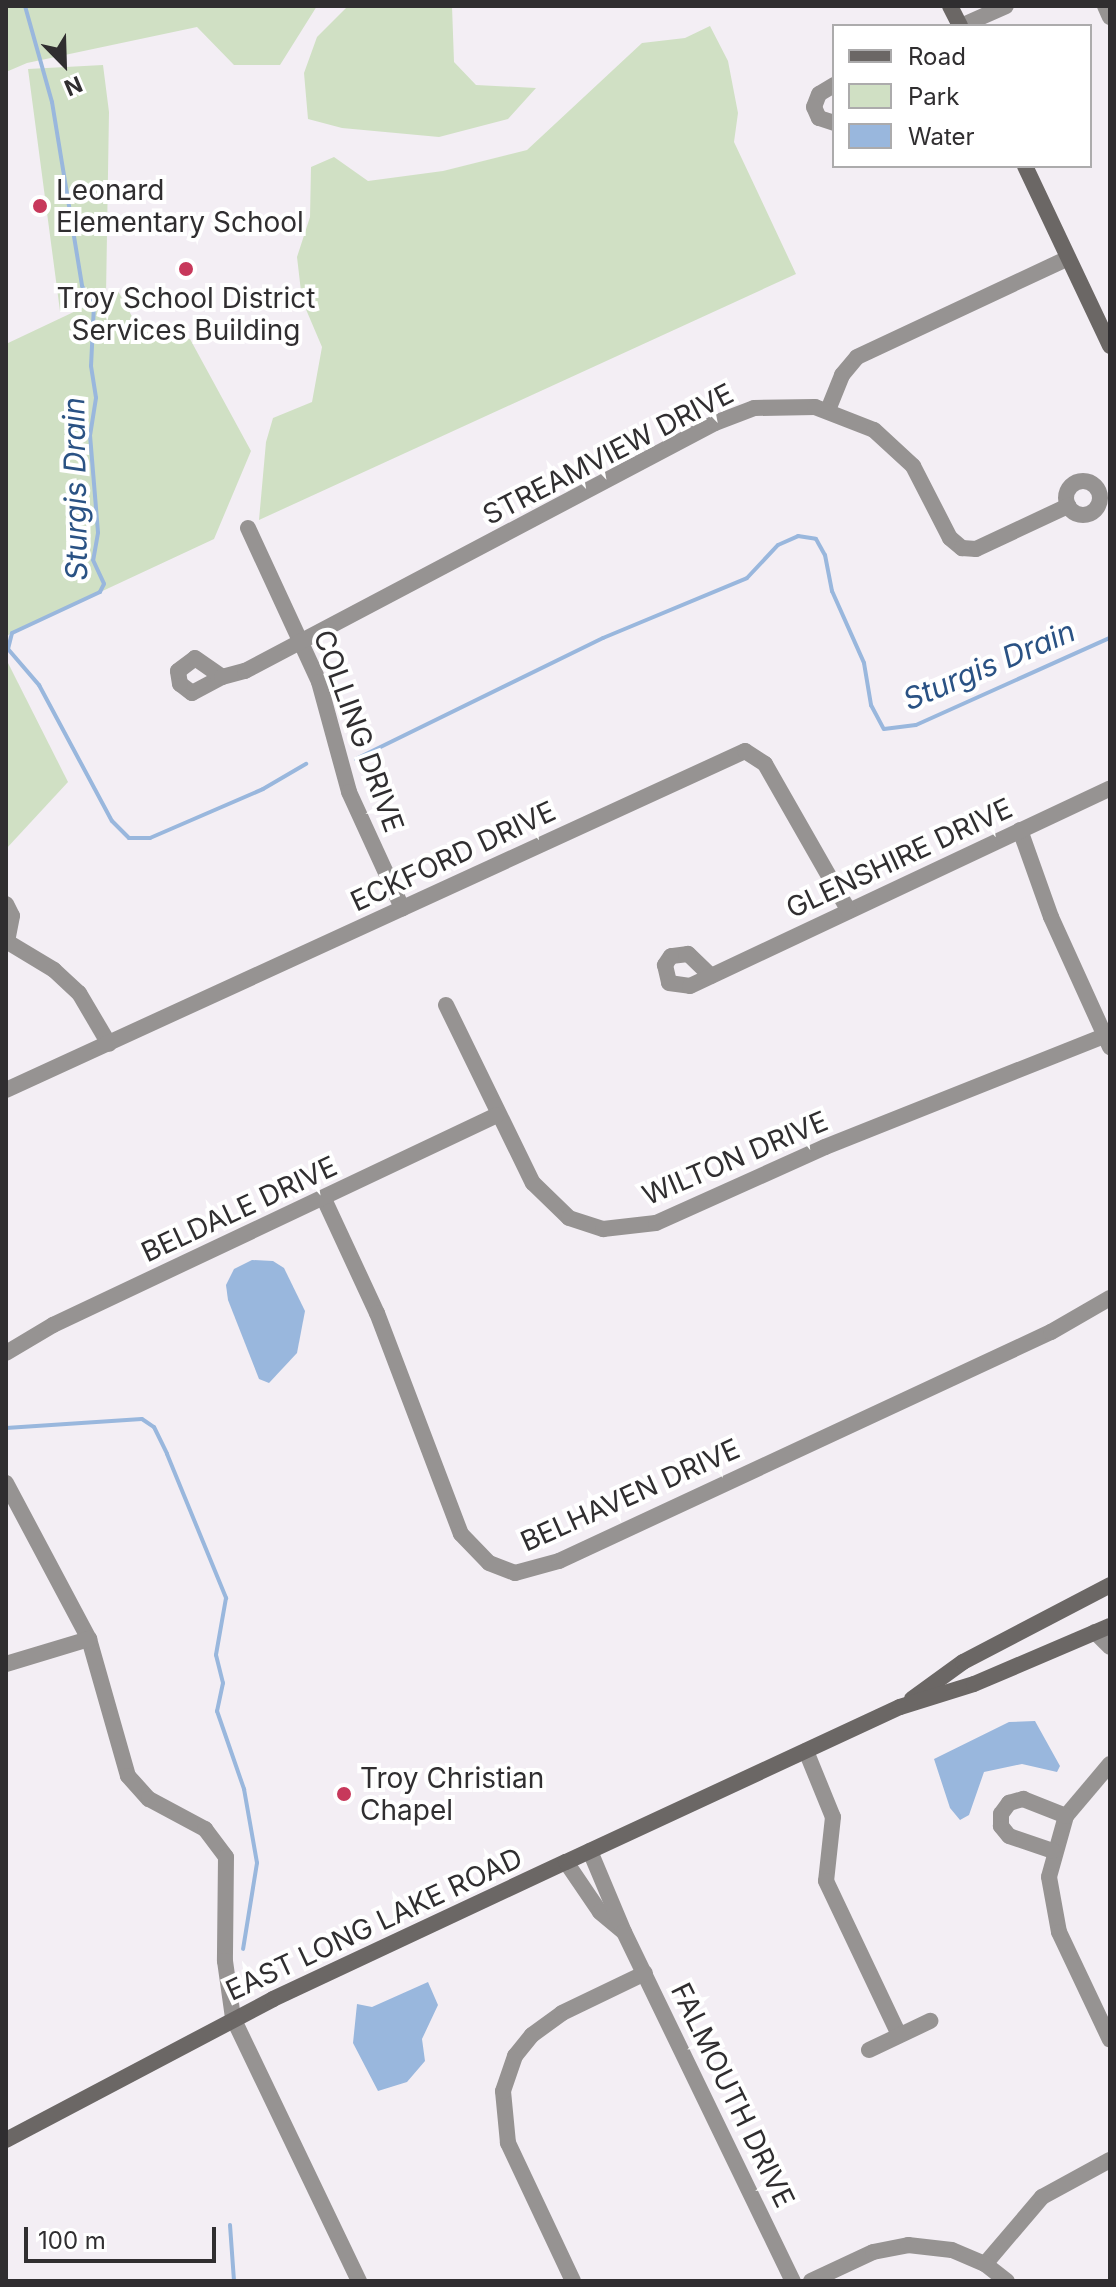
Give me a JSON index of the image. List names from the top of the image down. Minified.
{"streets":{"main road":["EAST LONG LAKE ROAD"],"street":["STREAMVIEW DRIVE","COLLING DRIVE","ECKFORD DRIVE","GLENSHIRE DRIVE","WILTON DRIVE","BELDALE DRIVE","BELHAVEN DRIVE","FALMOUTH DRIVE"]},"crossings":[["STREAMVIEW DRIVE","COLLING DRIVE"],["COLLING DRIVE","ECKFORD DRIVE"],["ECKFORD DRIVE","GLENSHIRE DRIVE"],["WILTON DRIVE","BELDALE DRIVE"],["BELDALE DRIVE","BELHAVEN DRIVE"],["EAST LONG LAKE ROAD","FALMOUTH DRIVE"]],"water":["Sturgis Drain"],"places":["Leonard Elementary School","Troy School District Services Building","Troy Christian Chapel"],"legend":["Road","Park","Water"],"scale_bar":"100 m","north":"bottom right"}
